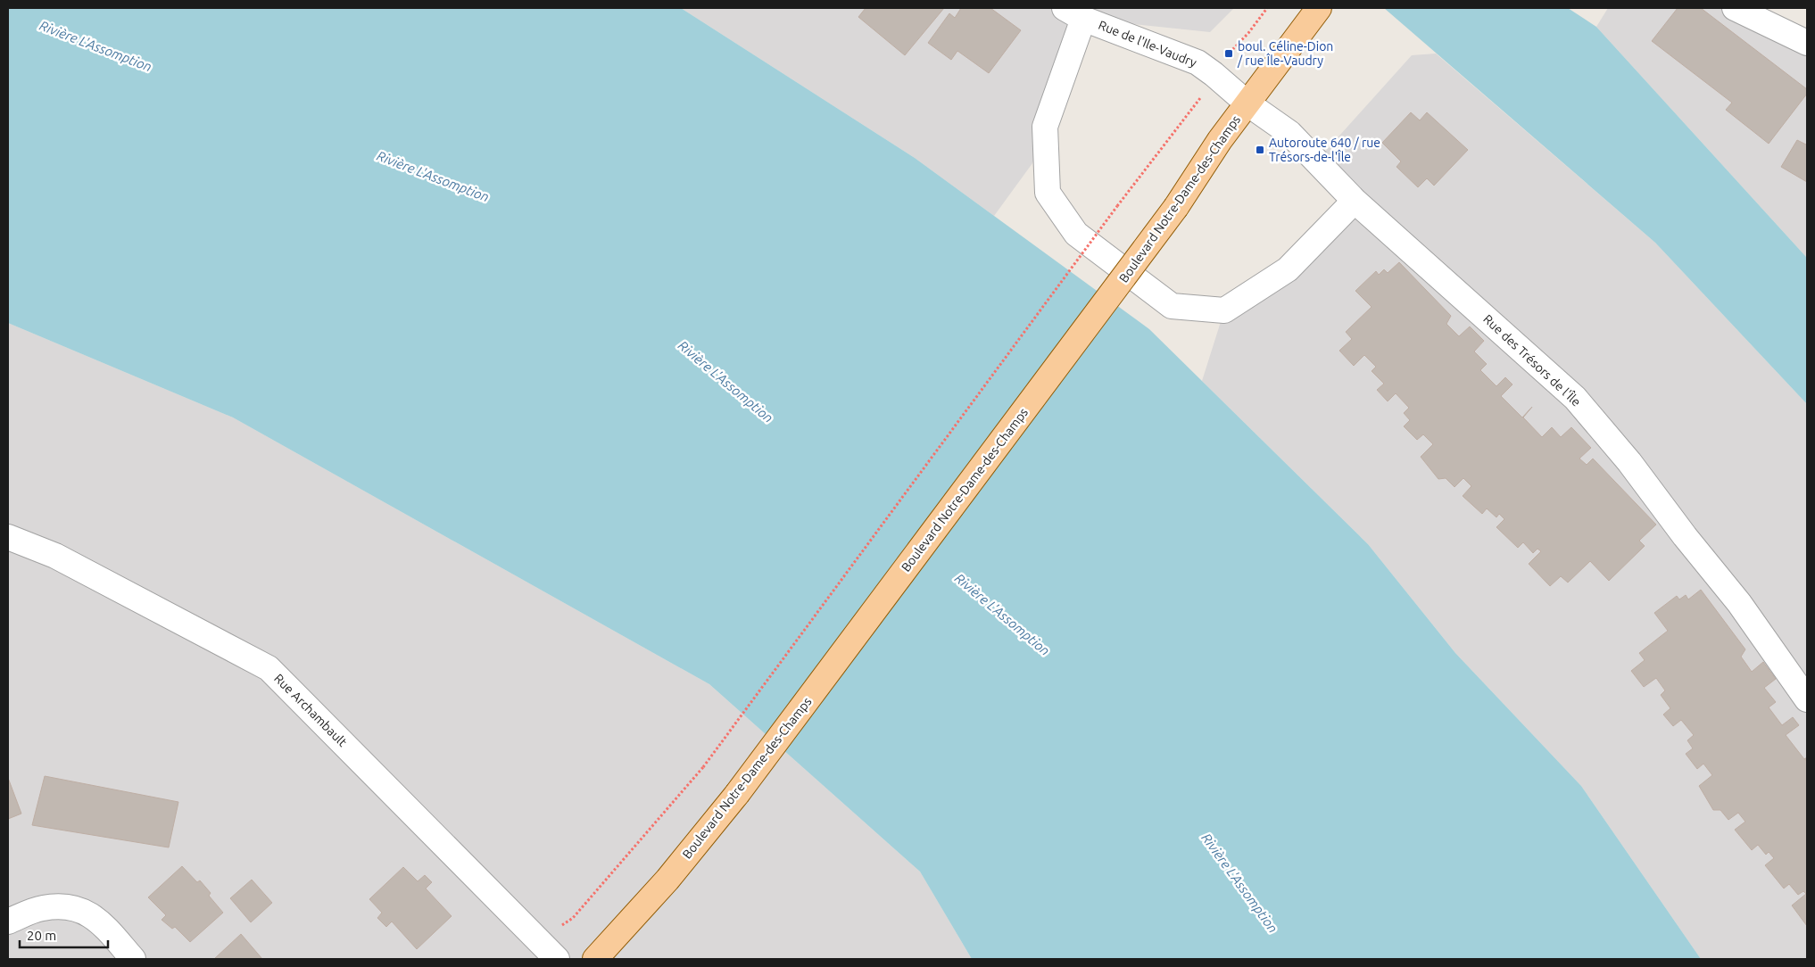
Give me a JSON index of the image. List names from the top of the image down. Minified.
{"streets":{"main road":["Boulevard Notre-Dame-des-Champs"],"street":["Rue de l'Ile-Vaudry","Rue des Trésors de l'Île","Rue Archambault"]},"crossings":[["Rue de l'Ile-Vaudry","Boulevard Notre-Dame-des-Champs"],["Rue de l'Ile-Vaudry","Rue des Trésors de l'Île"],["Boulevard Notre-Dame-des-Champs","Rue des Trésors de l'Île"]],"water":["Rivière L'Assomption"],"places":{"transit":["boul. Céline-Dion / rue Île-Vaudry","Autoroute 640 / rue Trésors-de-l'Île"]},"scale_bar":"20 m"}
